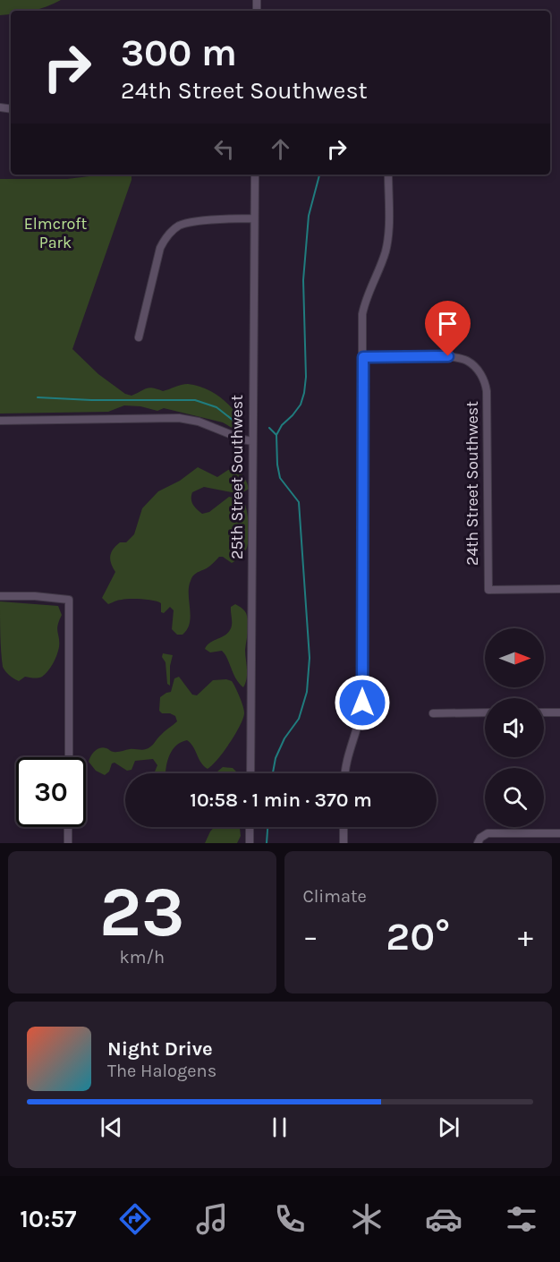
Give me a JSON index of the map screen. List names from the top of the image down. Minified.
{"streets":{"street":["25th Street Southwest","24th Street Southwest"]},"parks":["Elmcroft Park"],"north":"right","page":{"turn":["300 m","24th Street Southwest"],"limit":"30","trip":"10:58 · 1 min · 370 m","tile":[["23","km/h"],"Climate"],"heat":["−","20°","+"],"song":["Night Drive","The Halogens"],"tabs":"10:57"}}
